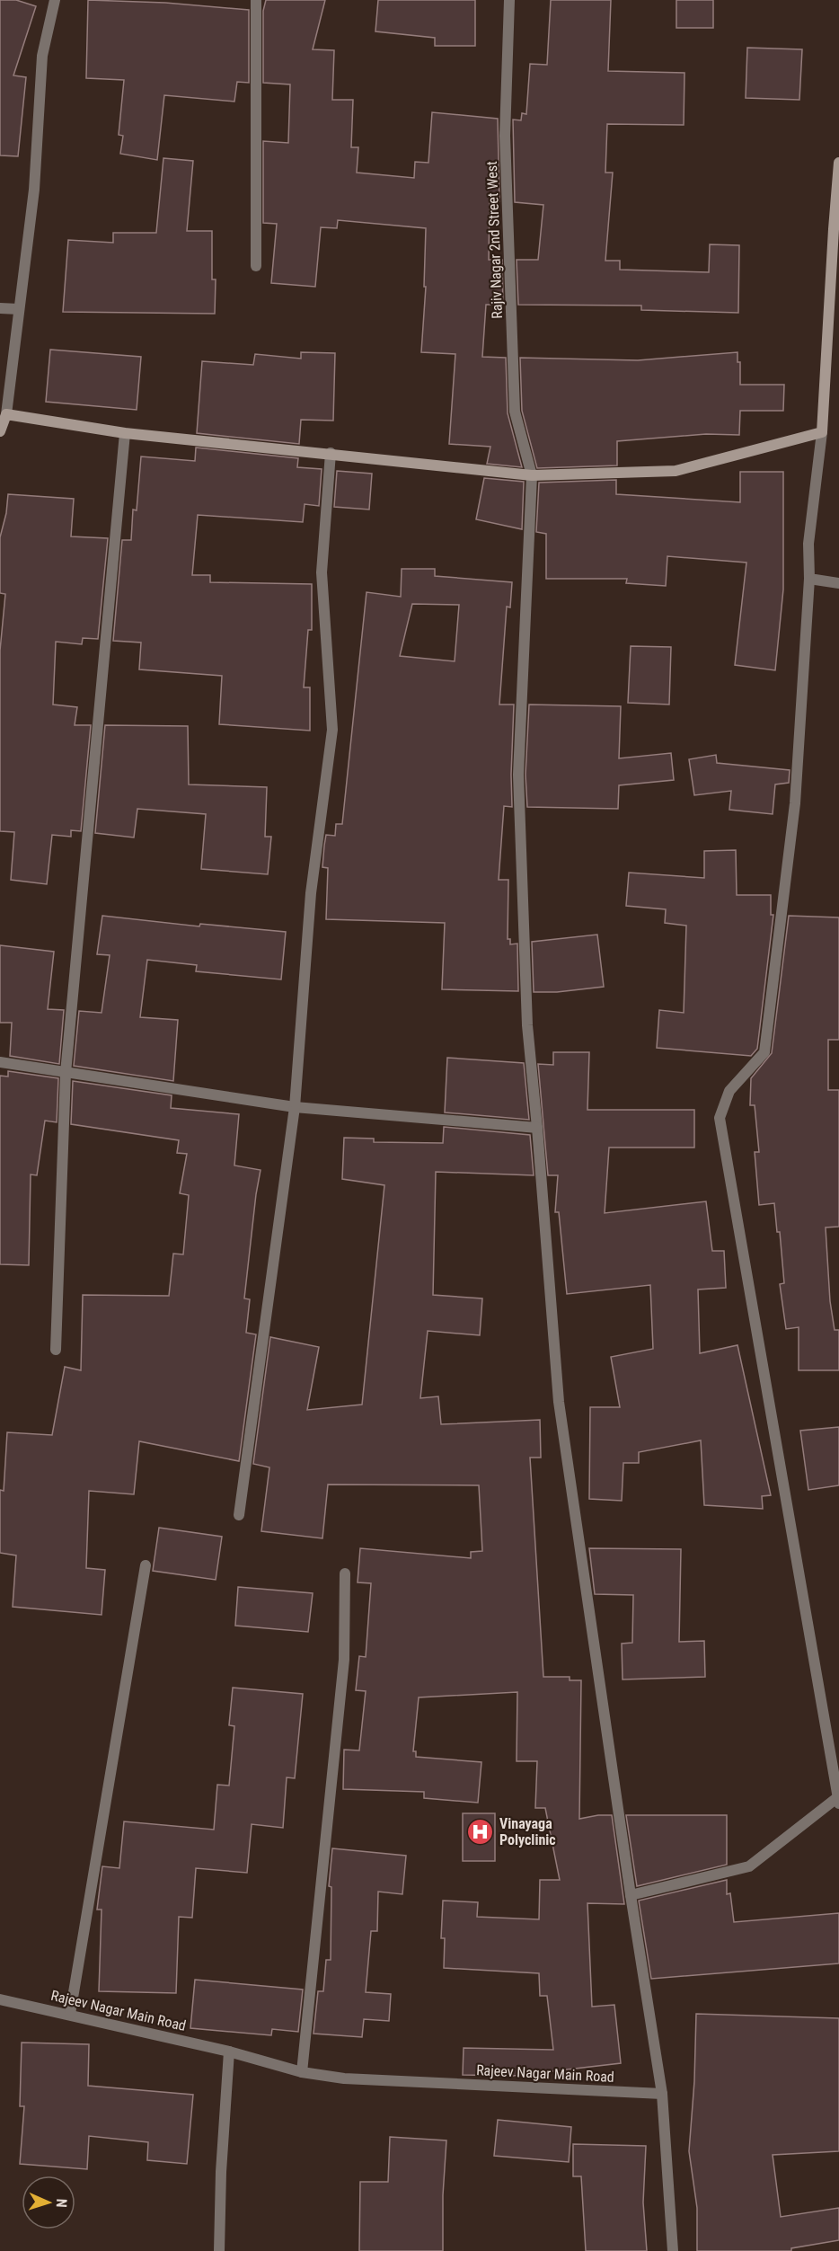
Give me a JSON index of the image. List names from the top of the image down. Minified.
{"streets":{"street":["Rajiv Nagar 2nd Street West","Rajeev Nagar Main Road"]},"places":{"hospital":["Vinayaga Polyclinic"]},"north":"right"}
